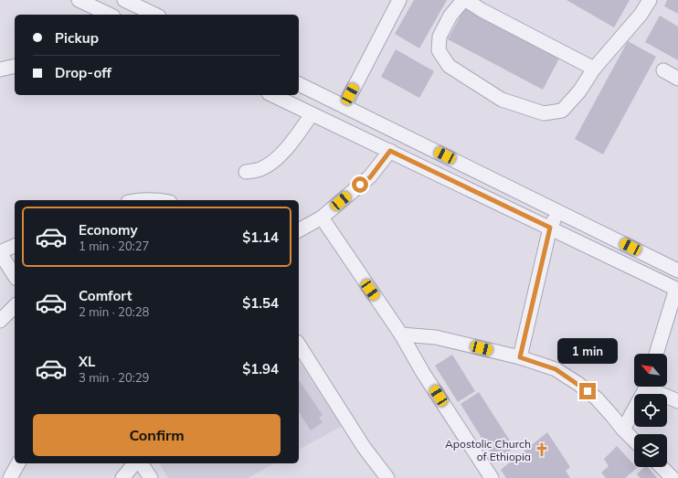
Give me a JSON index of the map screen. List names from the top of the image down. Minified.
{"places":{"church":["Apostolic Church of Ethiopia"]},"north":"top left","page":{"banner":["Pickup","Drop-off"],"list":[{"name":"Economy","note":"1 min · 20:27","value":"$1.14"},{"name":"Comfort","note":"2 min · 20:28","value":"$1.54"},{"name":"XL","note":"3 min · 20:29","value":"$1.94"}],"bubble":"1 min","buttons":"Confirm"}}
